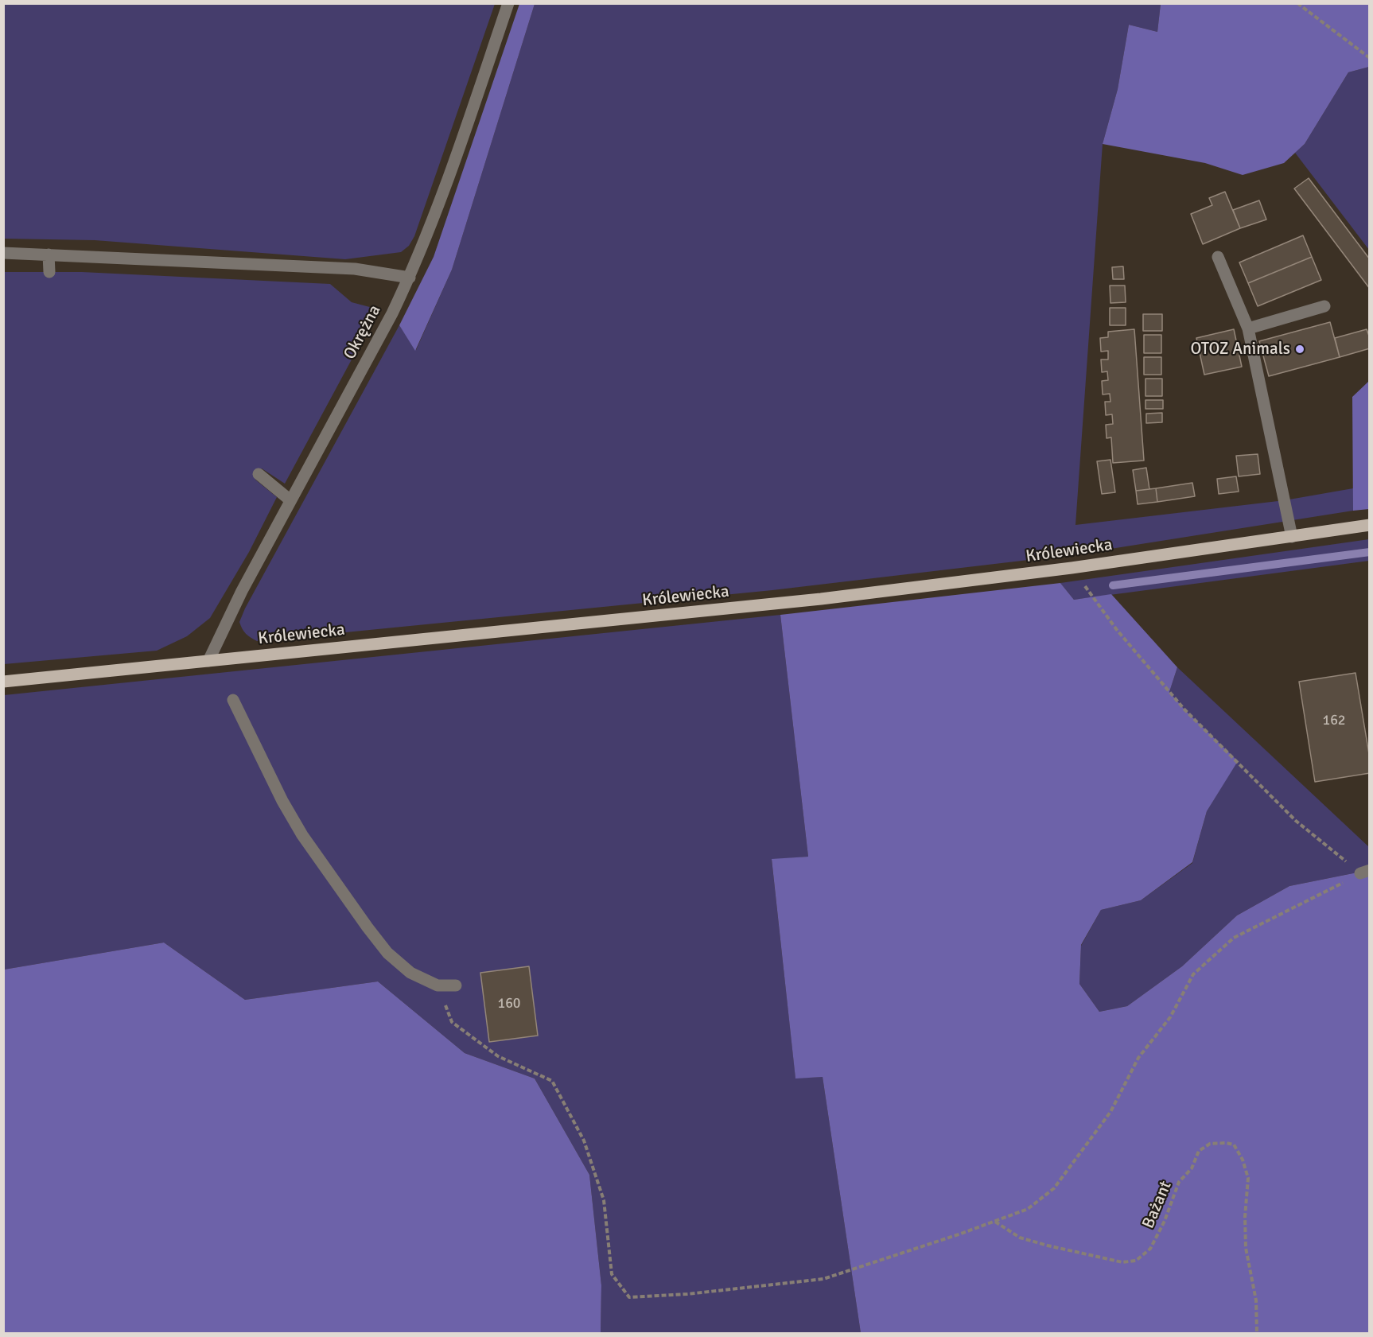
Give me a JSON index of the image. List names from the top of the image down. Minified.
{"streets":{"main road":["Królewiecka"],"street":["Okrężna"],"path":["Bażant"]},"crossings":[["Okrężna","Królewiecka"]],"places":["OTOZ Animals"],"house_numbers":["162","160"]}
